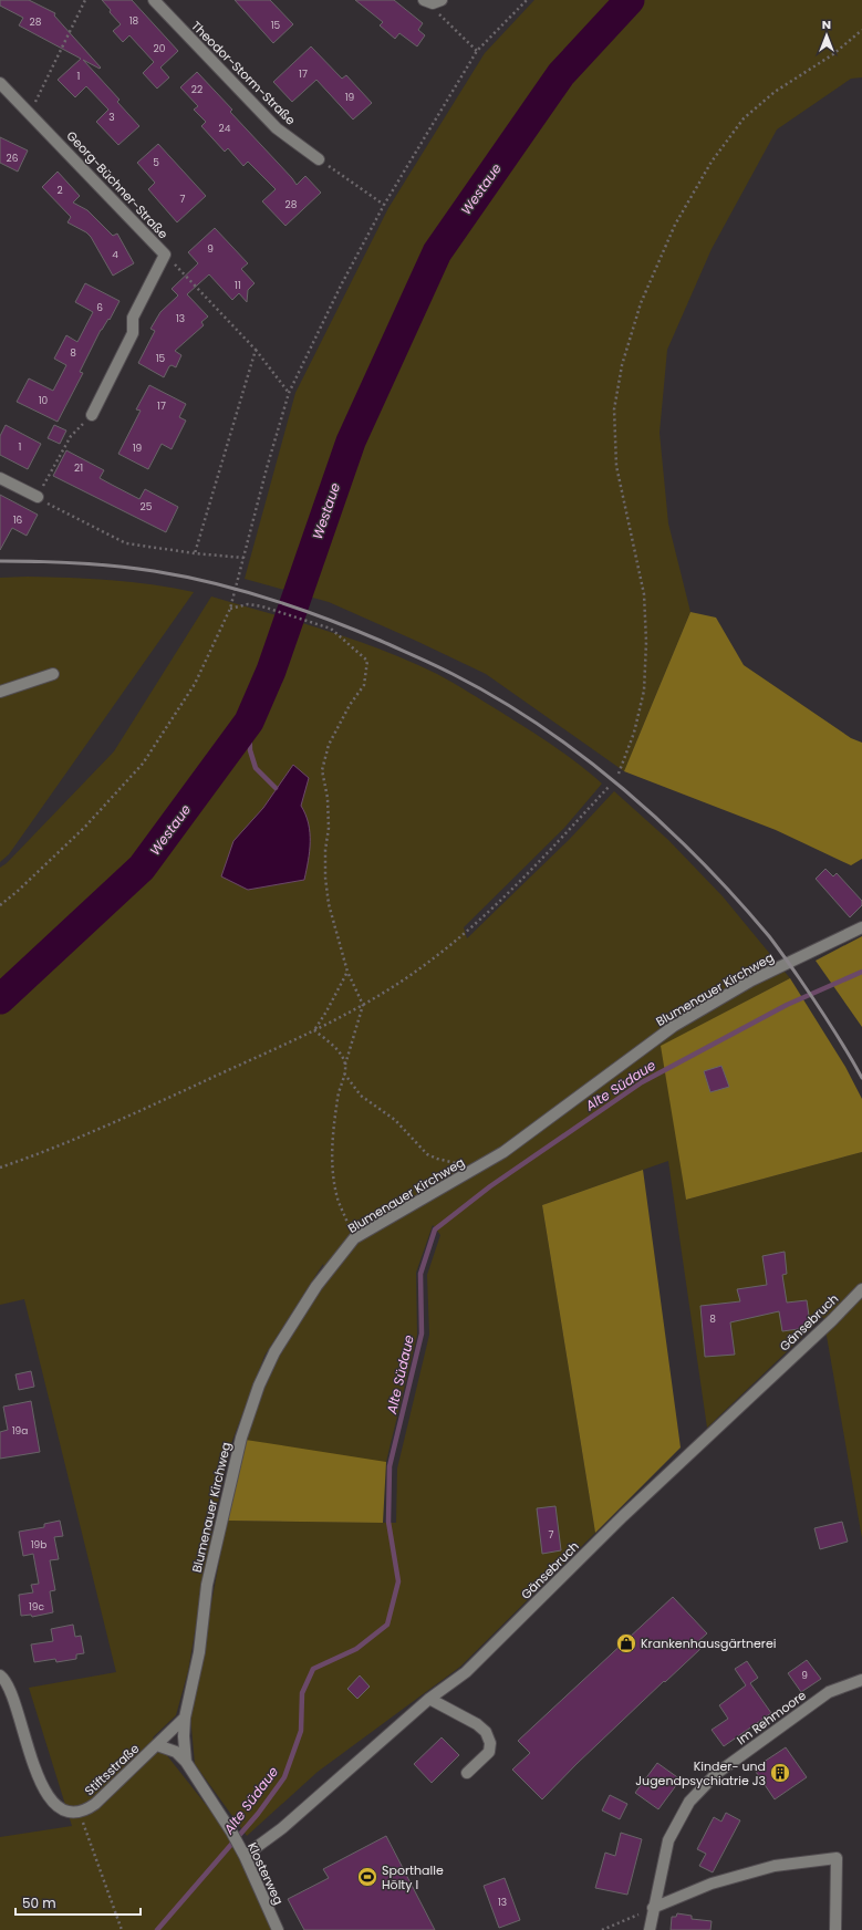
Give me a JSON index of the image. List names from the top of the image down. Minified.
{"streets":{"street":["Theodor-Storm-Straße","Georg-Büchner-Straße","Blumenauer Kirchweg","Gänsebruch","Im Rehmoore","Stiftsstraße","Klosterweg"]},"crossings":[["Blumenauer Kirchweg","Stiftsstraße"],["Blumenauer Kirchweg","Klosterweg"],["Gänsebruch","Klosterweg"],["Stiftsstraße","Klosterweg"]],"water":["Westaue","Alte Südaue"],"places":{"shop":["Krankenhausgärtnerei"],"building":["Kinder- und Jugendpsychiatrie J3"],"sports":["Sporthalle Hölty I"]},"house_numbers":["18","28","15","20","17","1","22","19","3","24","26","5","2","7","28","9","4","11","6","13","8","15","10","17","1","19","21","25","16","8","19a","7","19b","19c","9","13"],"scale_bar":"50 m","north":"top"}
